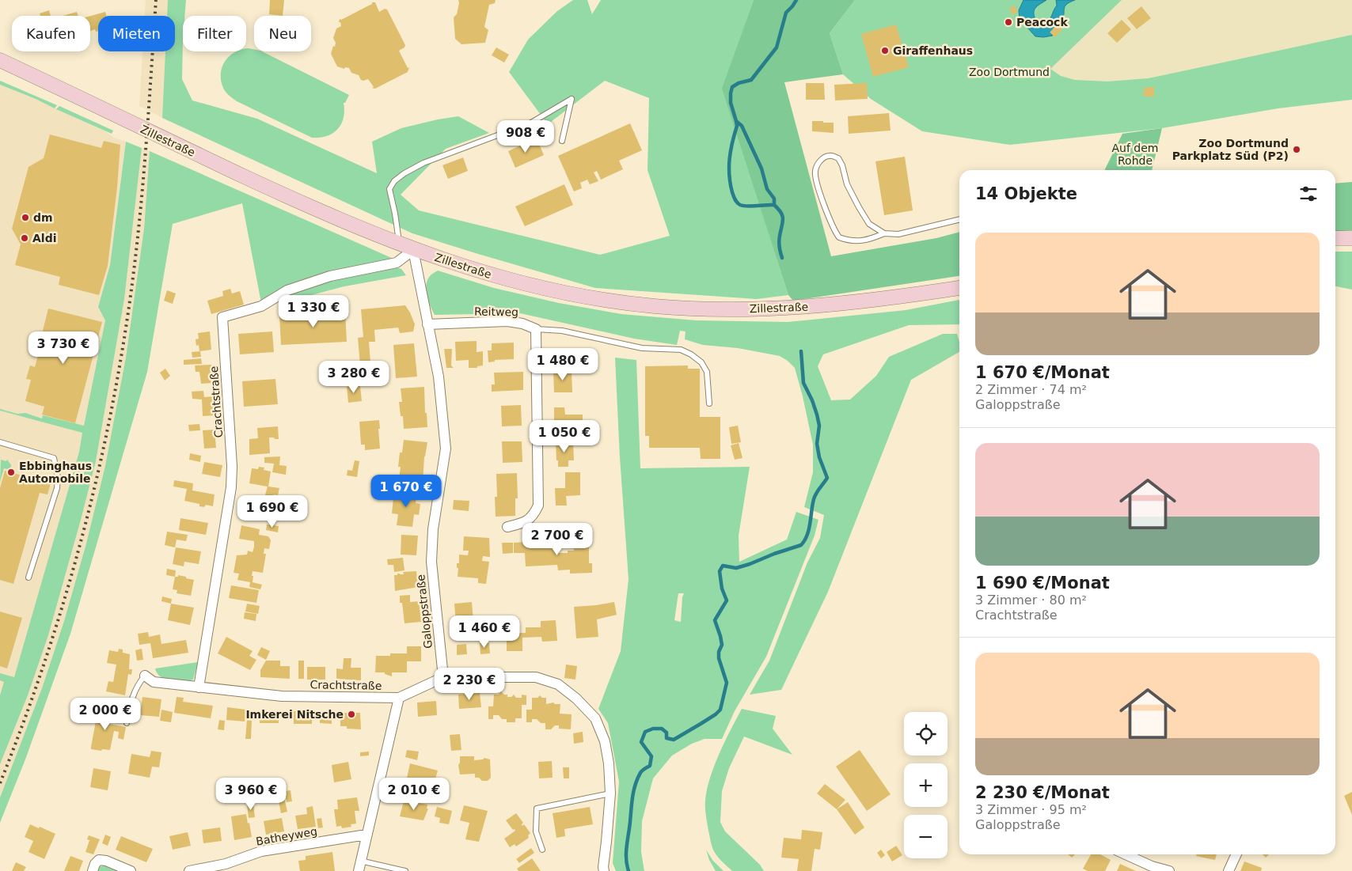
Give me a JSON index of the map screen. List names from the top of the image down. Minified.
{"streets":{"main road":["Zillestraße"],"street":["Reitweg","Crachtstraße","Galoppstraße","Batheyweg"]},"crossings":[["Zillestraße","Crachtstraße"],["Zillestraße","Galoppstraße"],["Reitweg","Galoppstraße"],["Crachtstraße","Galoppstraße"]],"parks":["Zoo Dortmund","Auf dem Rohde"],"places":["Peacock","Giraffenhaus","Zoo Dortmund Parkplatz Süd (P2)","dm","Aldi","Ebbinghaus Automobile","Imkerei Nitsche"],"page":{"chip":["Kaufen","Mieten","Filter","Neu"],"price":["908 €","1 330 €","3 730 €","1 480 €","3 280 €","1 050 €","1 670 €","1 690 €","2 700 €","1 460 €","2 230 €","2 000 €","3 960 €","2 010 €"],"heading":"14 Objekte","list":[{"name":"1 670 €/Monat","note":"2 Zimmer · 74 m² · Galoppstraße"},{"name":"1 690 €/Monat","note":"3 Zimmer · 80 m² · Crachtstraße"},{"name":"2 230 €/Monat","note":"3 Zimmer · 95 m² · Galoppstraße"}],"map_buttons":["+","−"]}}
